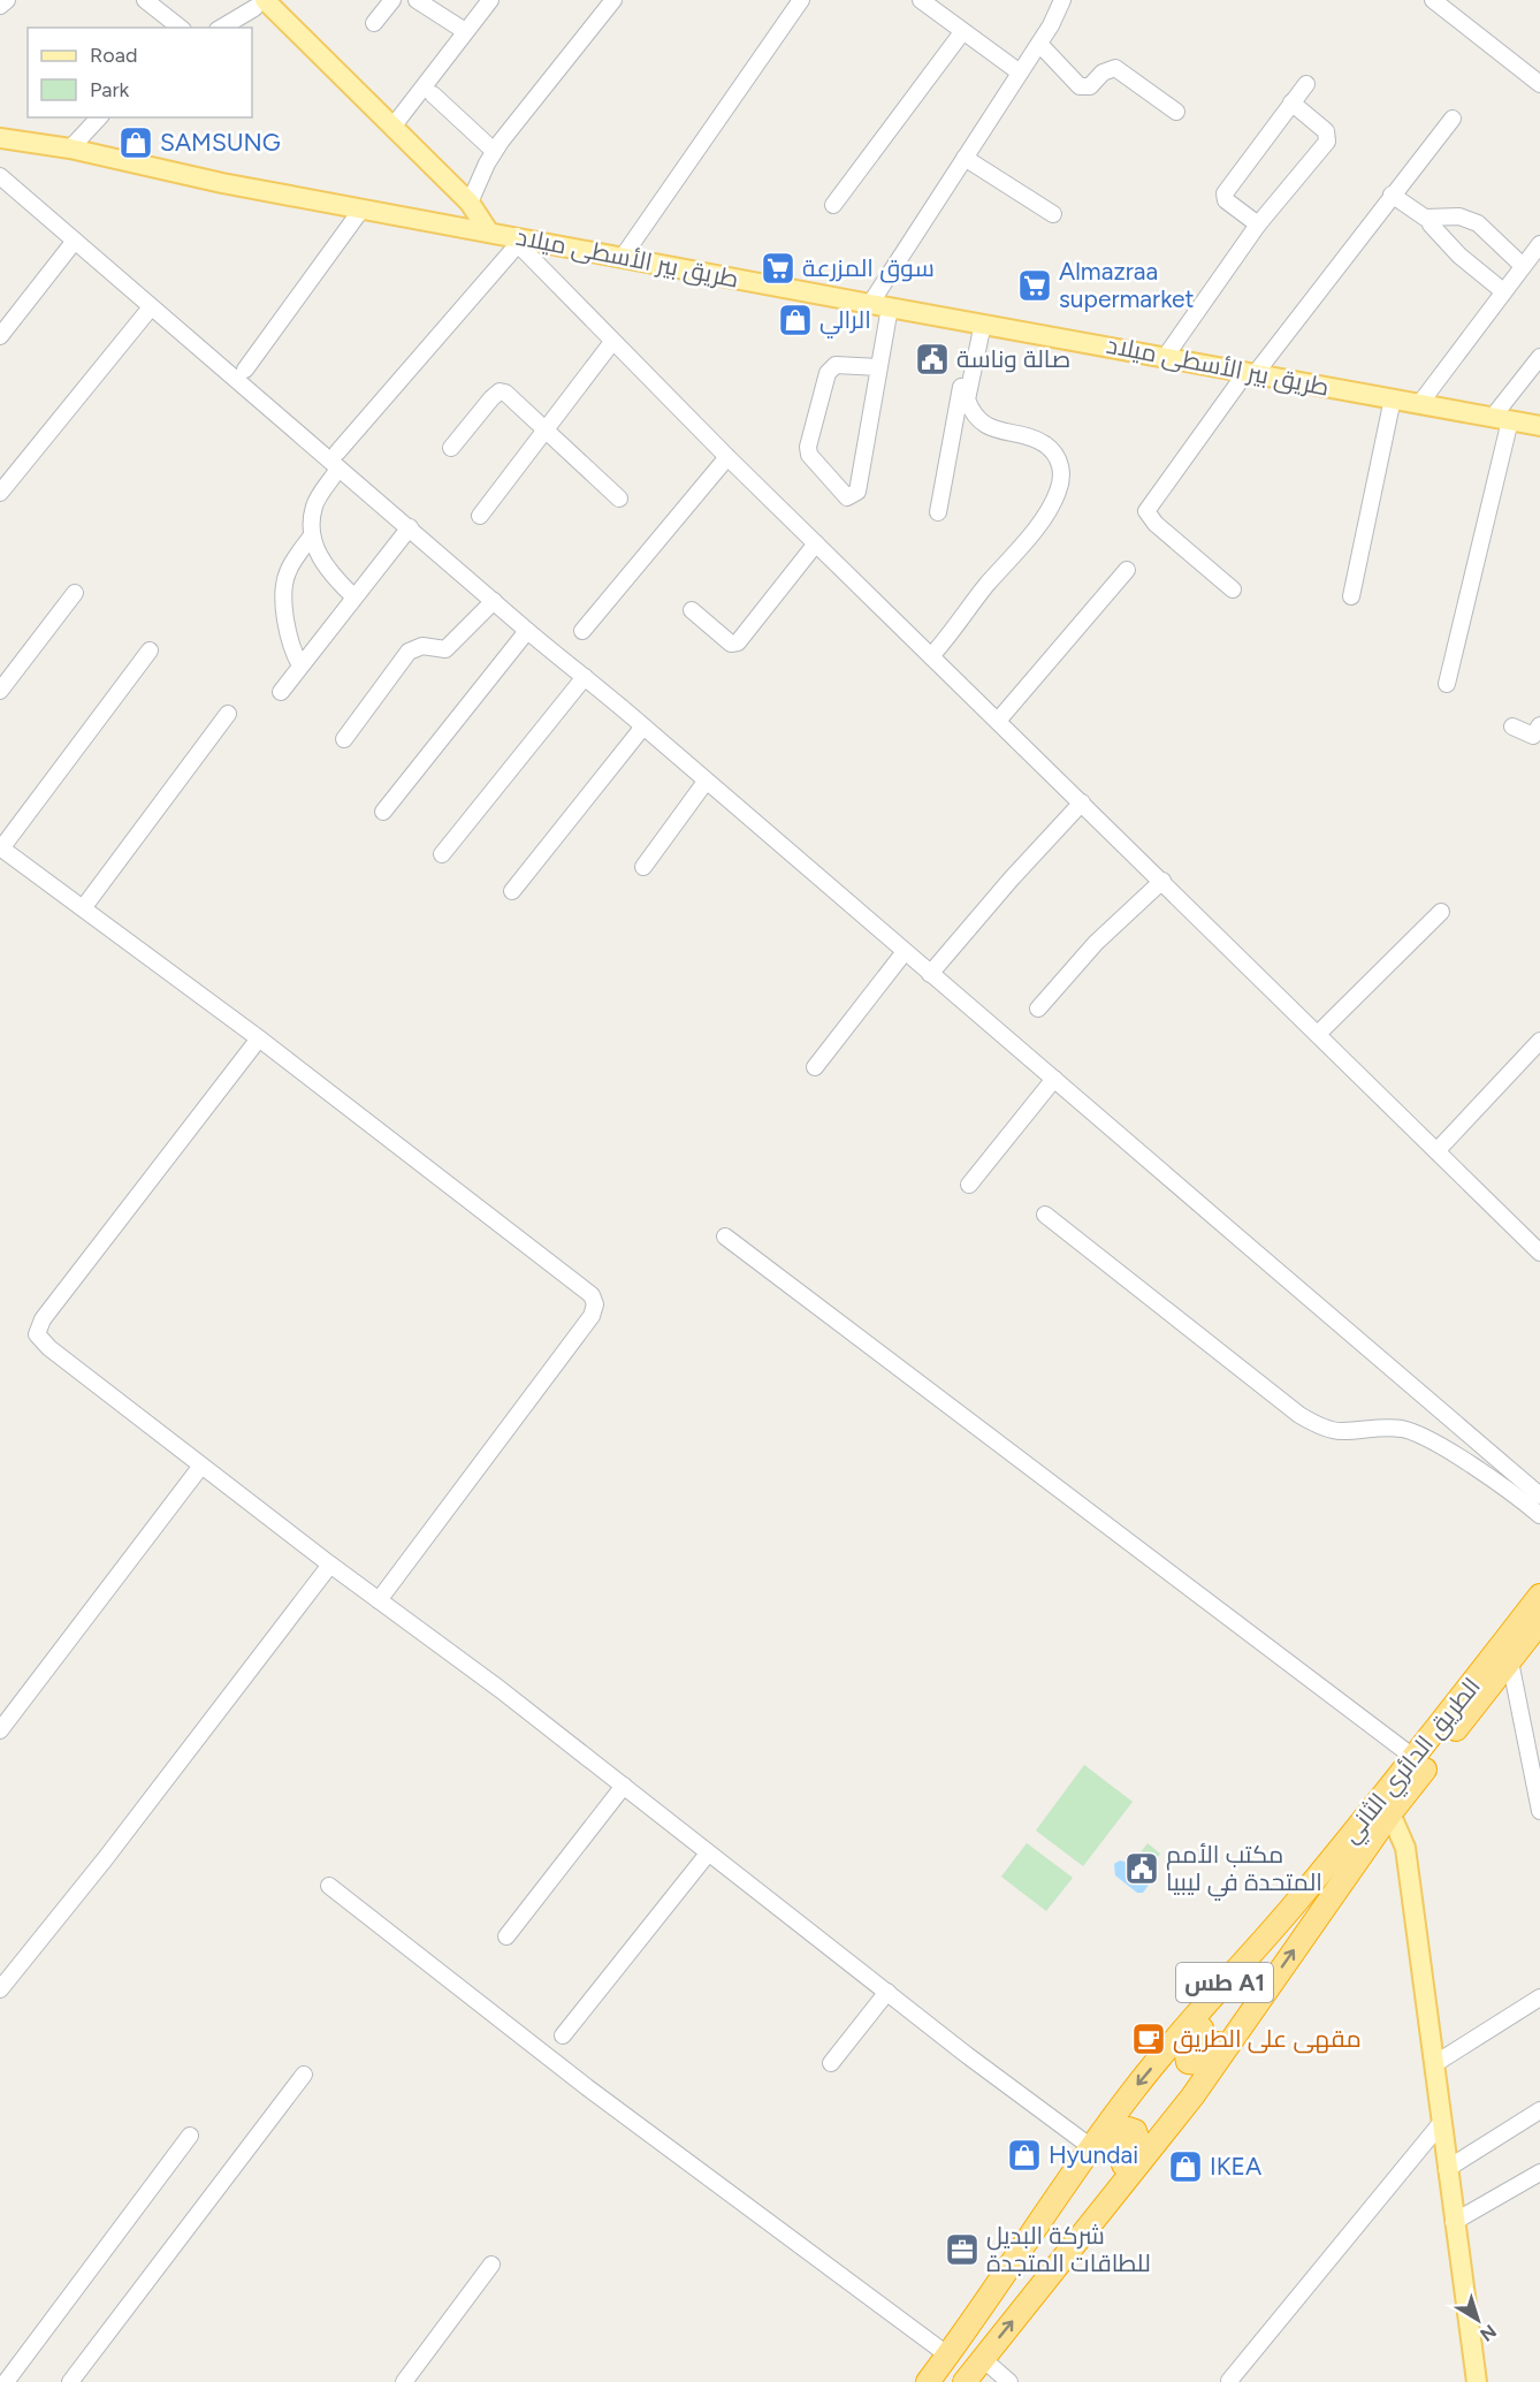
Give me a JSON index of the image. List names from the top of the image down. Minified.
{"streets":{"highway":["الطريق الدائري الثاني","طس A1"],"main road":["طريق بير الأسطى ميلاد"]},"places":{"shop":["SAMSUNG","الرالي","Hyundai","IKEA"],"supermarket":["سوق المزرعة","Almazraa supermarket"],"public building":["صالة وناسة","مكتب الأمم المتحدة في ليبيا"],"cafe":["مقهى على الطريق"],"office":["شركة البديل للطاقات المتجدة"]},"legend":["Road","Park"],"north":"bottom right"}
